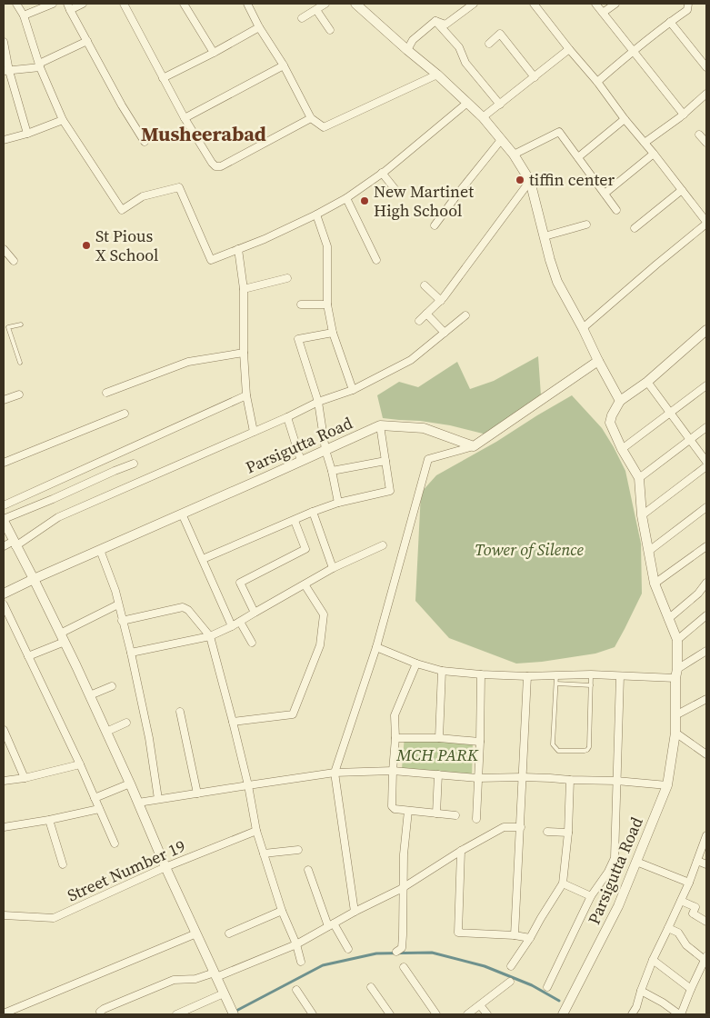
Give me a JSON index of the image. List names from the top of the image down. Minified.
{"streets":{"street":["Parsigutta Road","Street Number 19"]},"districts":["Musheerabad"],"parks":["Tower of Silence","MCH PARK"],"places":["tiffin center","New Martinet High School","St Pious X School"]}
